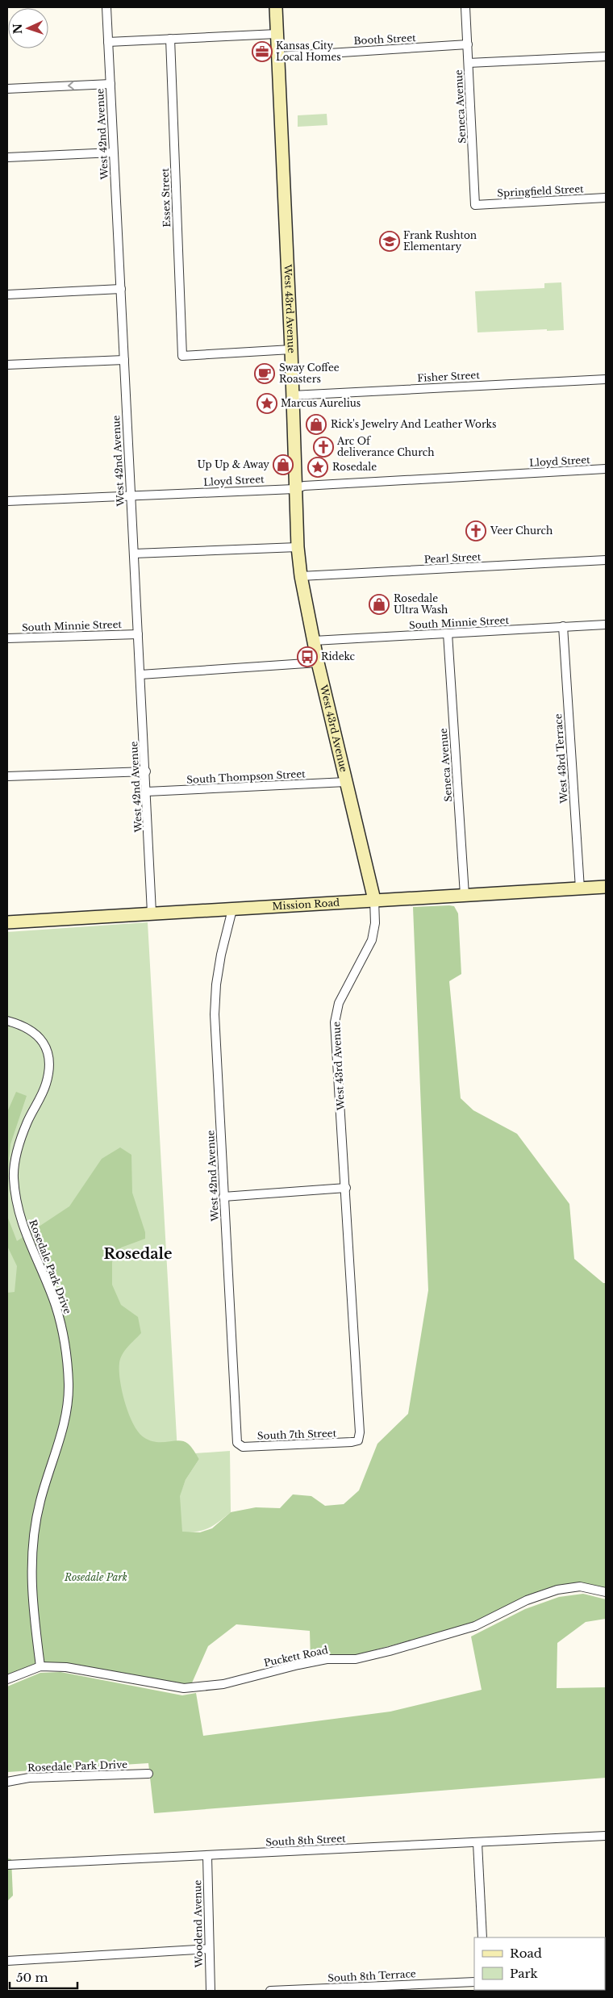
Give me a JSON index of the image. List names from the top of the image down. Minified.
{"streets":{"street":["Booth Street","Seneca Avenue","West 42nd Avenue","Springfield Street","Essex Street","West 43rd Avenue","Fisher Street","Lloyd Street","Pearl Street","South Minnie Street","West 43rd Terrace","South Thompson Street","Mission Road","Rosedale Park Drive","South 7th Street","Puckett Road","South 8th Street","Woodend Avenue","South 8th Terrace"]},"crossings":[["Booth Street","Seneca Avenue"],["Booth Street","West 43rd Avenue"],["Seneca Avenue","Springfield Street"],["Seneca Avenue","South Minnie Street"],["Seneca Avenue","Mission Road"],["West 42nd Avenue","Lloyd Street"],["West 42nd Avenue","South Minnie Street"],["West 42nd Avenue","South Thompson Street"],["West 42nd Avenue","Mission Road"],["West 42nd Avenue","South 7th Street"],["Essex Street","West 43rd Avenue"],["West 43rd Avenue","Fisher Street"],["West 43rd Avenue","Lloyd Street"],["West 43rd Avenue","Pearl Street"],["West 43rd Avenue","South Minnie Street"],["West 43rd Avenue","South Thompson Street"],["West 43rd Avenue","Mission Road"],["West 43rd Avenue","South 7th Street"],["South Minnie Street","West 43rd Terrace"],["West 43rd Terrace","Mission Road"],["Rosedale Park Drive","Puckett Road"],["South 8th Street","Woodend Avenue"]],"districts":["Rosedale"],"parks":["Rosedale Park"],"places":{"office":["Kansas City Local Homes"],"school or university":["Frank Rushton Elementary"],"cafe":["Sway Coffee Roasters"],"place":["Marcus Aurelius","Rosedale"],"shop":["Rick's Jewelry And Leather Works","Up Up & Away","Rosedale Ultra Wash"],"church":["Arc Of deliverance Church","Veer Church"],"bus stop":["Ridekc"]},"legend":["Road","Park"],"scale_bar":"50 m","north":"left"}
